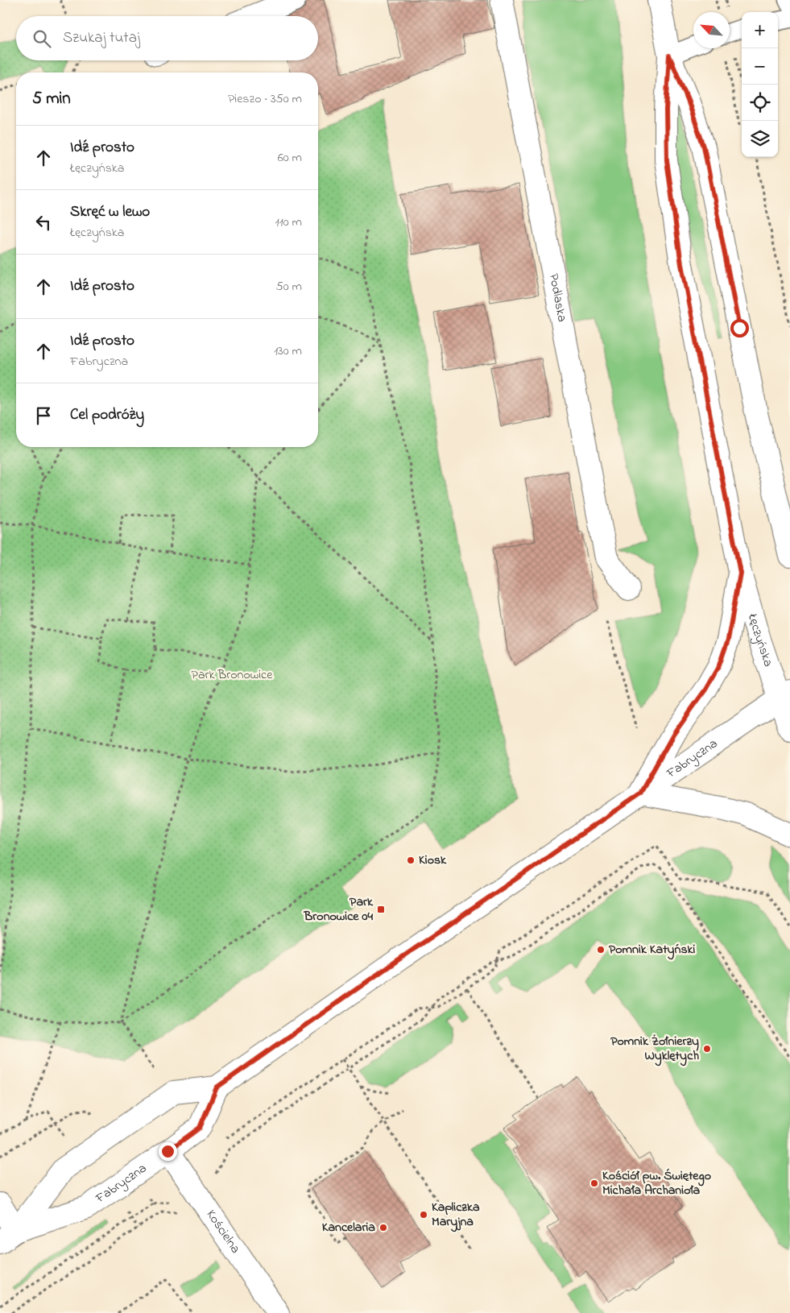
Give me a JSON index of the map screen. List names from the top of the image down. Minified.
{"streets":{"street":["Podlaska","Łęczyńska","Fabryczna","Kościelna"]},"crossings":[["Łęczyńska","Fabryczna"],["Fabryczna","Kościelna"]],"parks":["Park Bronowice"],"places":{"other":["Kiosk","Pomnik Katyński","Pomnik Żołnierzy Wyklętych","Kościół pw. Świętego Michała Archanioła","Kapliczka Maryjna","Kancelaria"],"transit":["Park Bronowice 04"]},"north":"top left","page":{"map_buttons":["+","−"],"search":"Szukaj tutaj","heading":["5 min","Pieszo · 350 m"],"list":[["Idź prosto","Łęczyńska","60 m"],["Skręć w lewo","Łęczyńska","110 m"],["Idź prosto","50 m"],["Idź prosto","Fabryczna","130 m"],"Cel podróży"]}}
